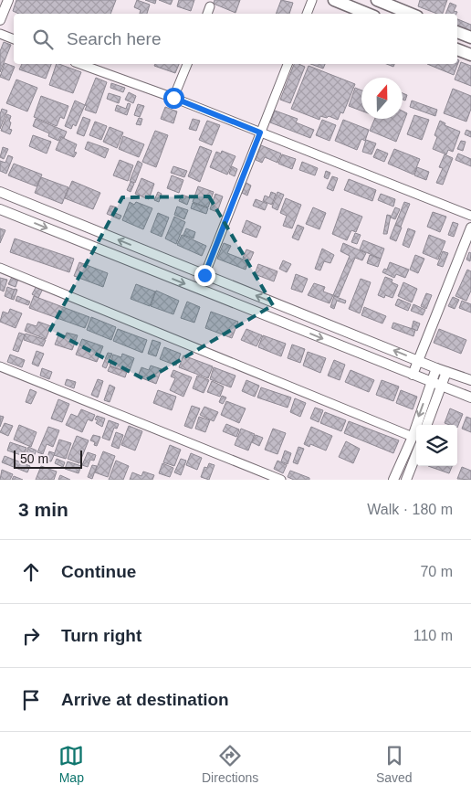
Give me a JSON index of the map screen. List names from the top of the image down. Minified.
{"scale_bar":"50 m","north":"top","page":{"search":"Search here","scale":"50 m","heading":["3 min","Walk · 180 m"],"list":[["Continue","70 m"],["Turn right","110 m"],"Arrive at destination"],"nav":["Map","Directions","Saved"]}}
